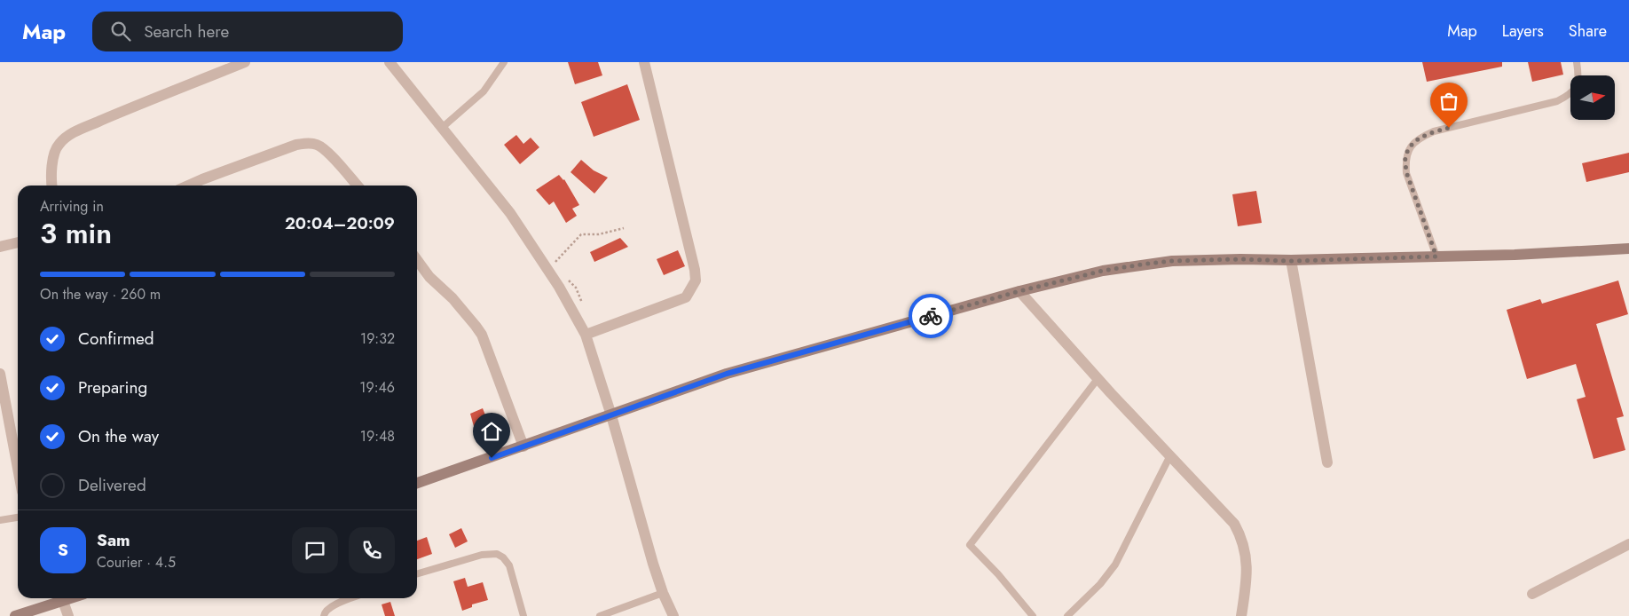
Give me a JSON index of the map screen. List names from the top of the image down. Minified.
{"north":"right","page":{"header":"Map","search":"Search here","nav":["Map","Layers","Share"],"heading":["3 min","Arriving in","20:04–20:09"],"panel":["Sam","Courier · 4.5"],"bar":"On the way · 260 m","list":[["Confirmed","19:32"],["Preparing","19:46"],["On the way","19:48"],"Delivered"],"round":"S"}}
